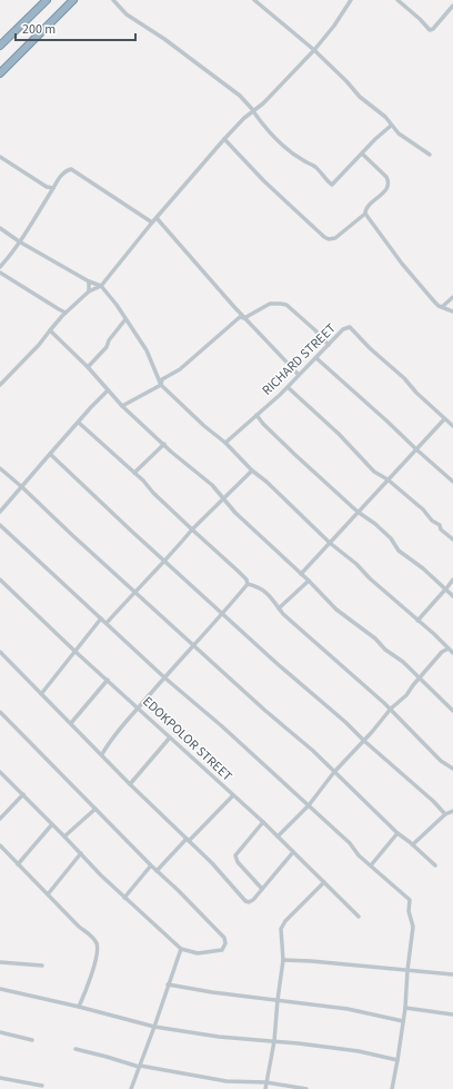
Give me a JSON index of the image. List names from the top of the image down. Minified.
{"streets":{"street":["RICHARD STREET","EDOKPOLOR STREET"]},"scale_bar":"200 m"}
